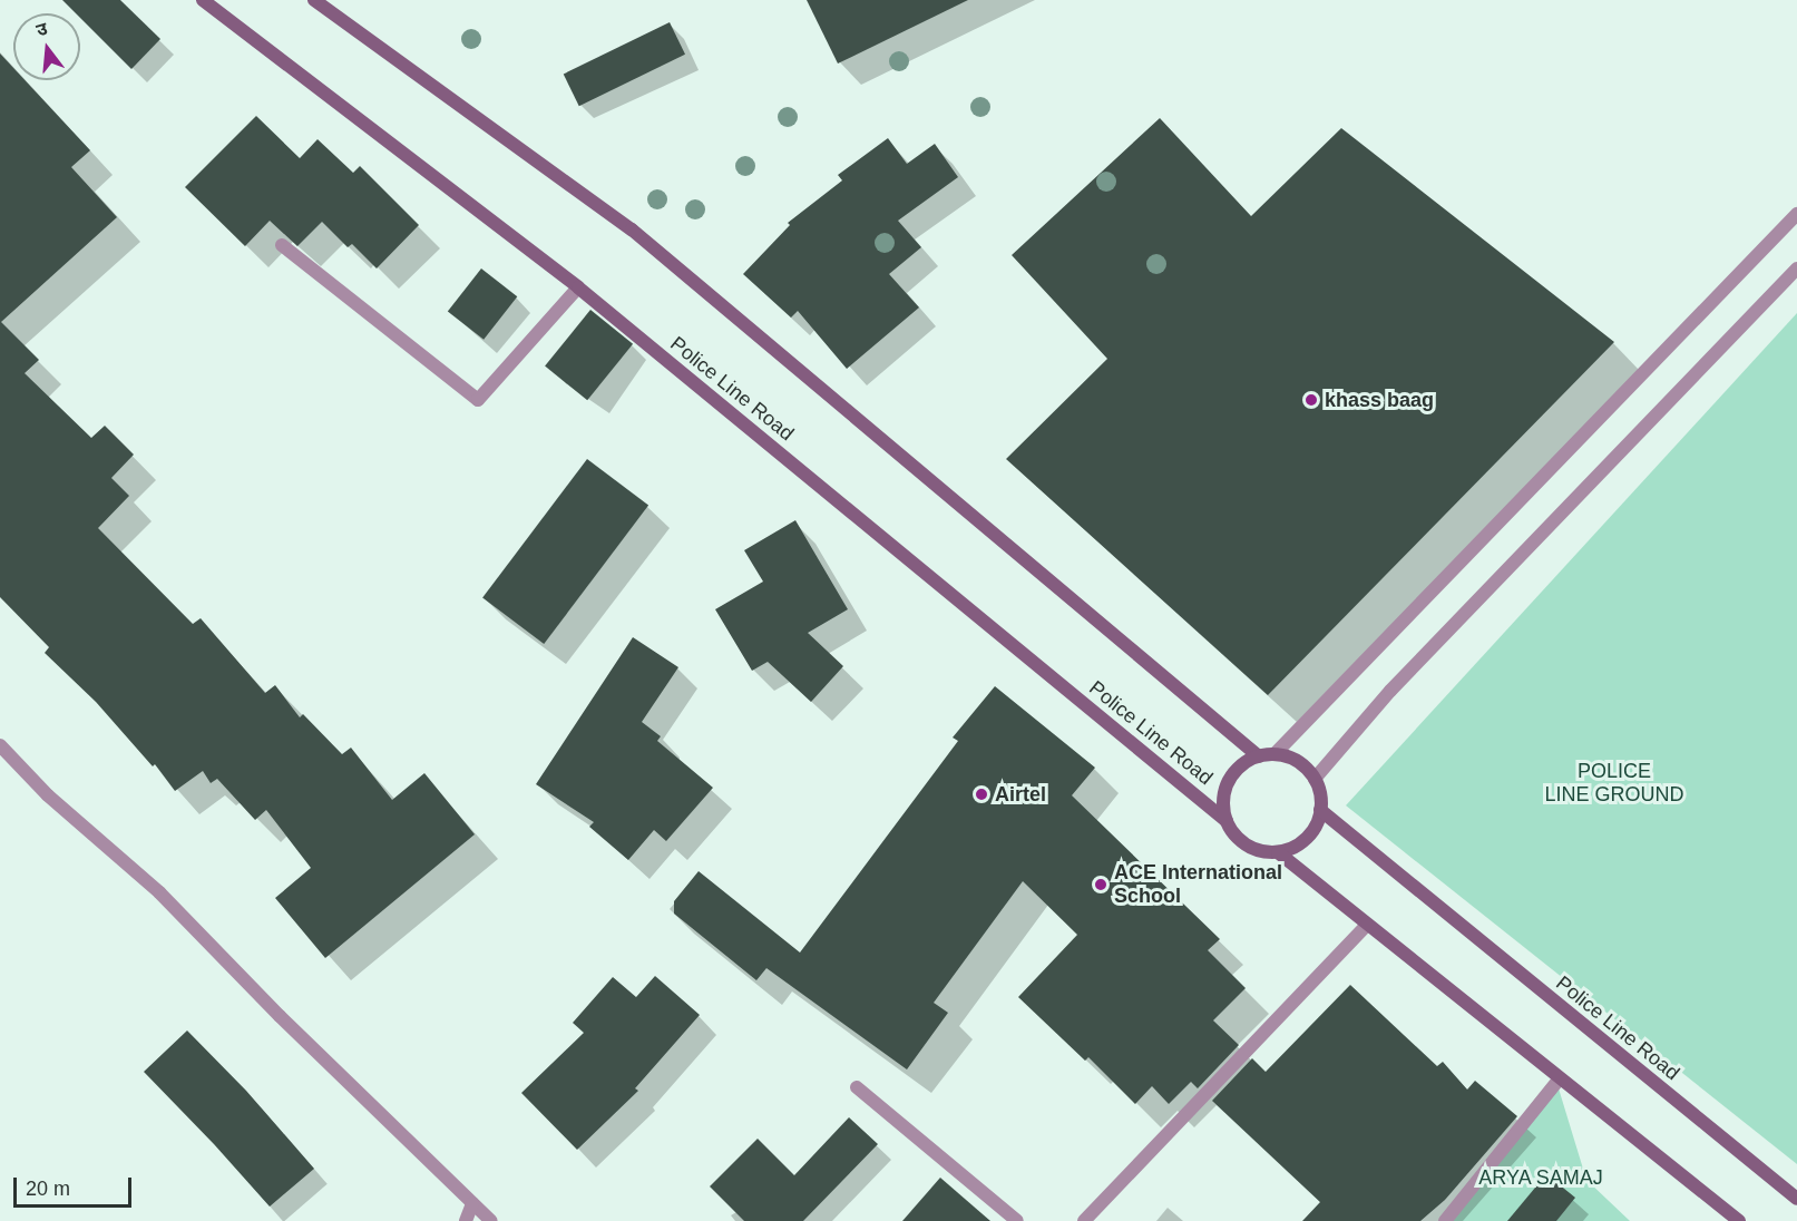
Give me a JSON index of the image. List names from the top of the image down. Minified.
{"streets":{"street":["Police Line Road"]},"parks":["POLICE LINE GROUND","ARYA SAMAJ"],"places":["khass baag","Airtel","ACE International School"],"scale_bar":"20 m","north":"top"}
